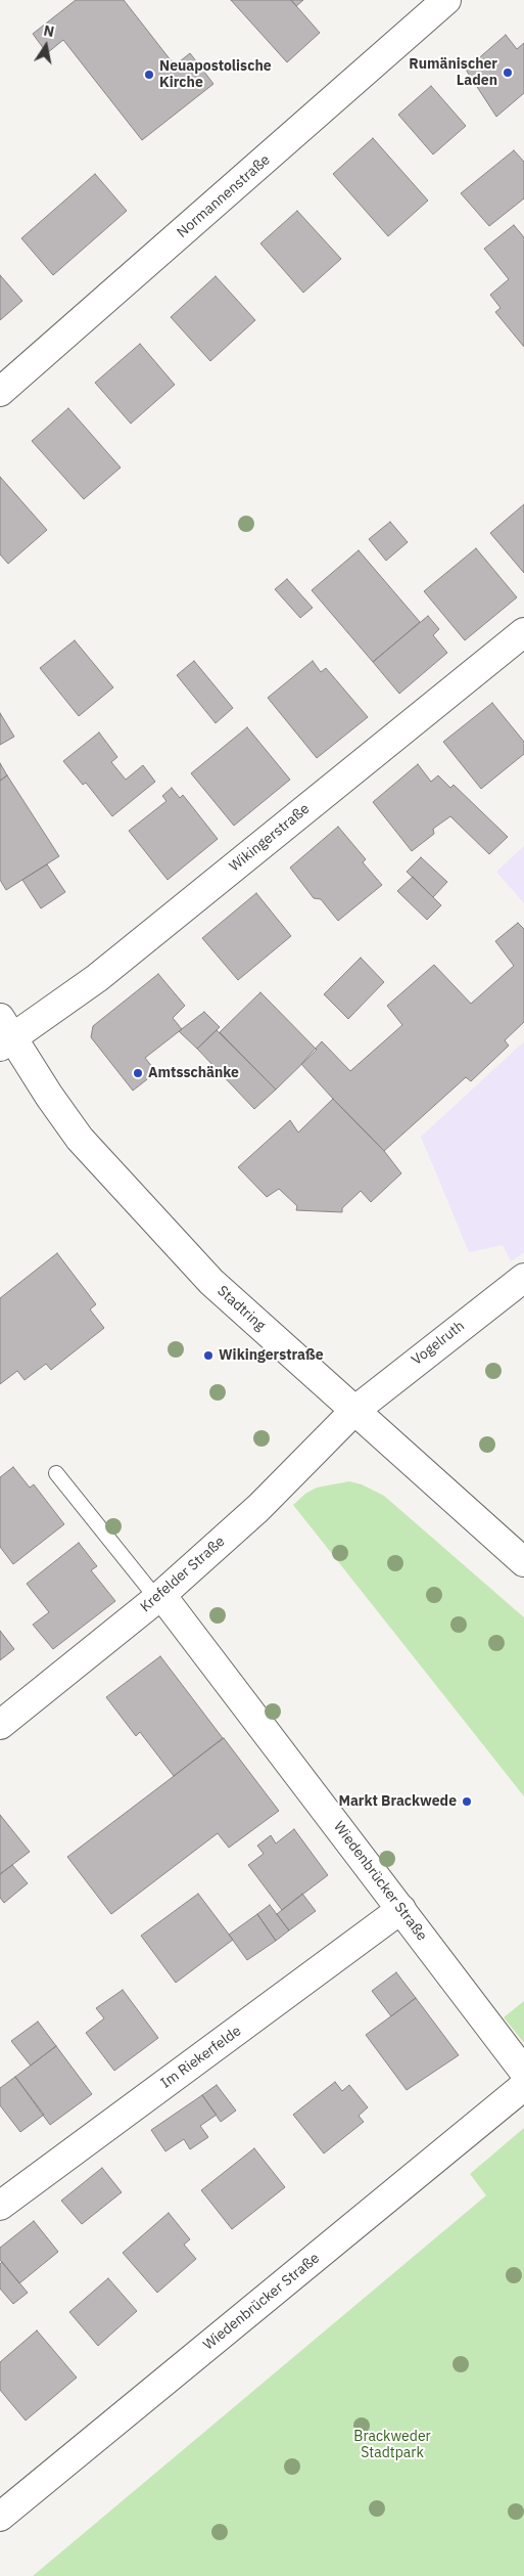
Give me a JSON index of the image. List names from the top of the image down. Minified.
{"streets":{"street":["Normannenstraße","Wikingerstraße","Stadtring","Vogelruth","Krefelder Straße","Wiedenbrücker Straße","Im Riekerfelde"]},"crossings":[["Wikingerstraße","Stadtring"],["Stadtring","Vogelruth"],["Stadtring","Krefelder Straße"],["Vogelruth","Krefelder Straße"],["Krefelder Straße","Wiedenbrücker Straße"],["Wiedenbrücker Straße","Im Riekerfelde"]],"parks":["Brackweder Stadtpark"],"places":["Rumänischer Laden","Neuapostolische Kirche","Amtsschänke","Wikingerstraße","Markt Brackwede"],"north":"top"}
